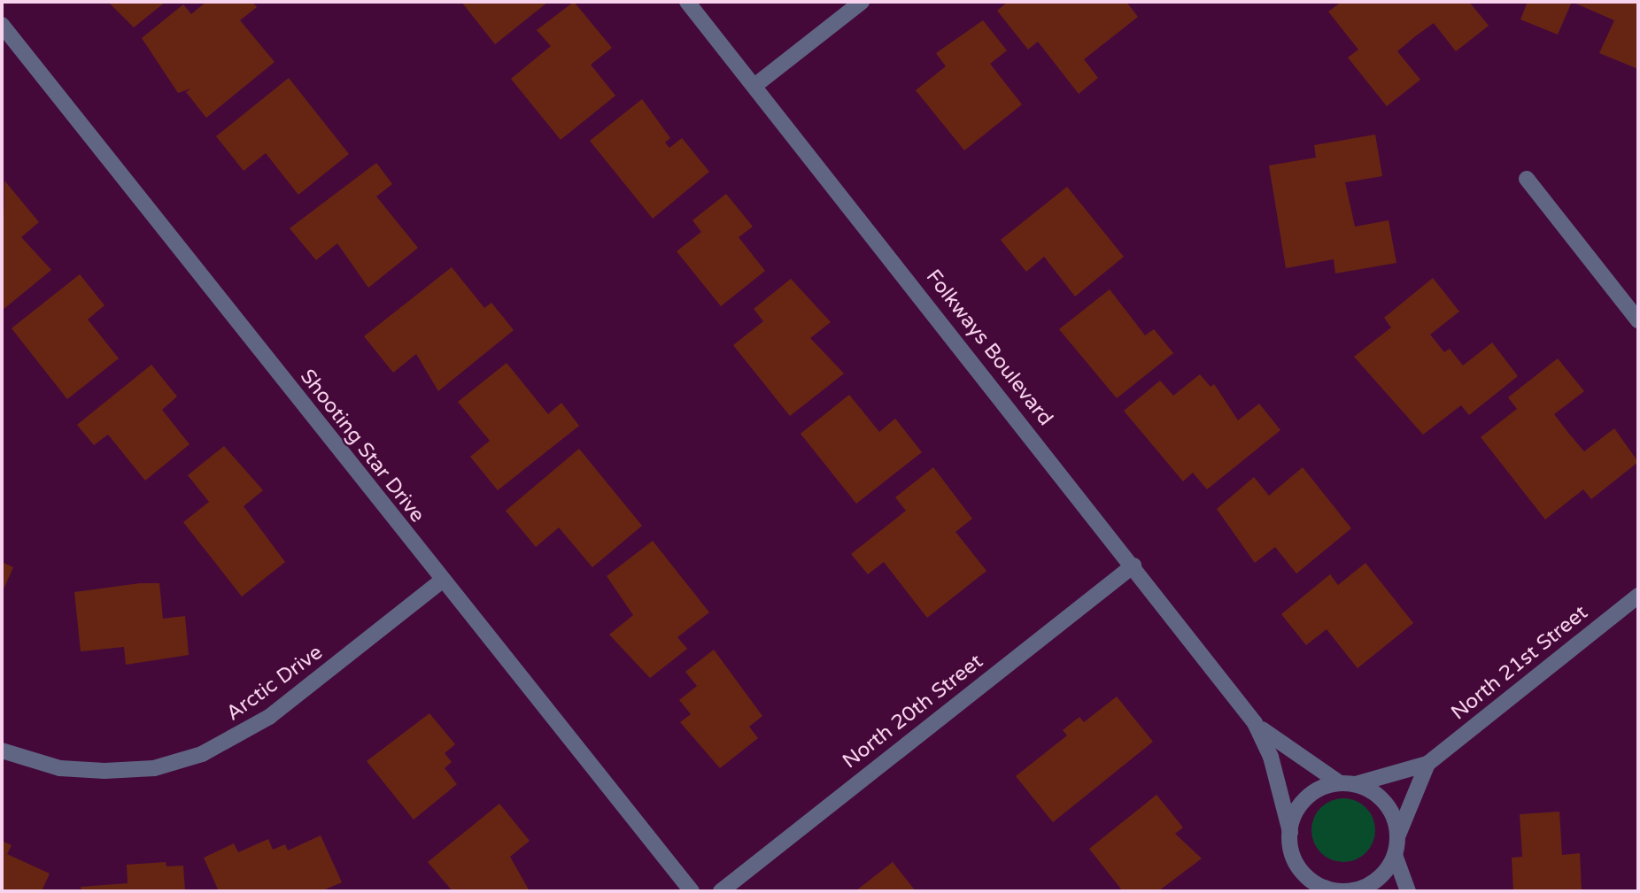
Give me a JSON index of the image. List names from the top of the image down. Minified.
{"streets":{"street":["Folkways Boulevard","Shooting Star Drive","North 21st Street","Arctic Drive","North 20th Street"]},"crossings":[["Folkways Boulevard","North 21st Street"],["Folkways Boulevard","North 20th Street"],["Shooting Star Drive","Arctic Drive"]]}
